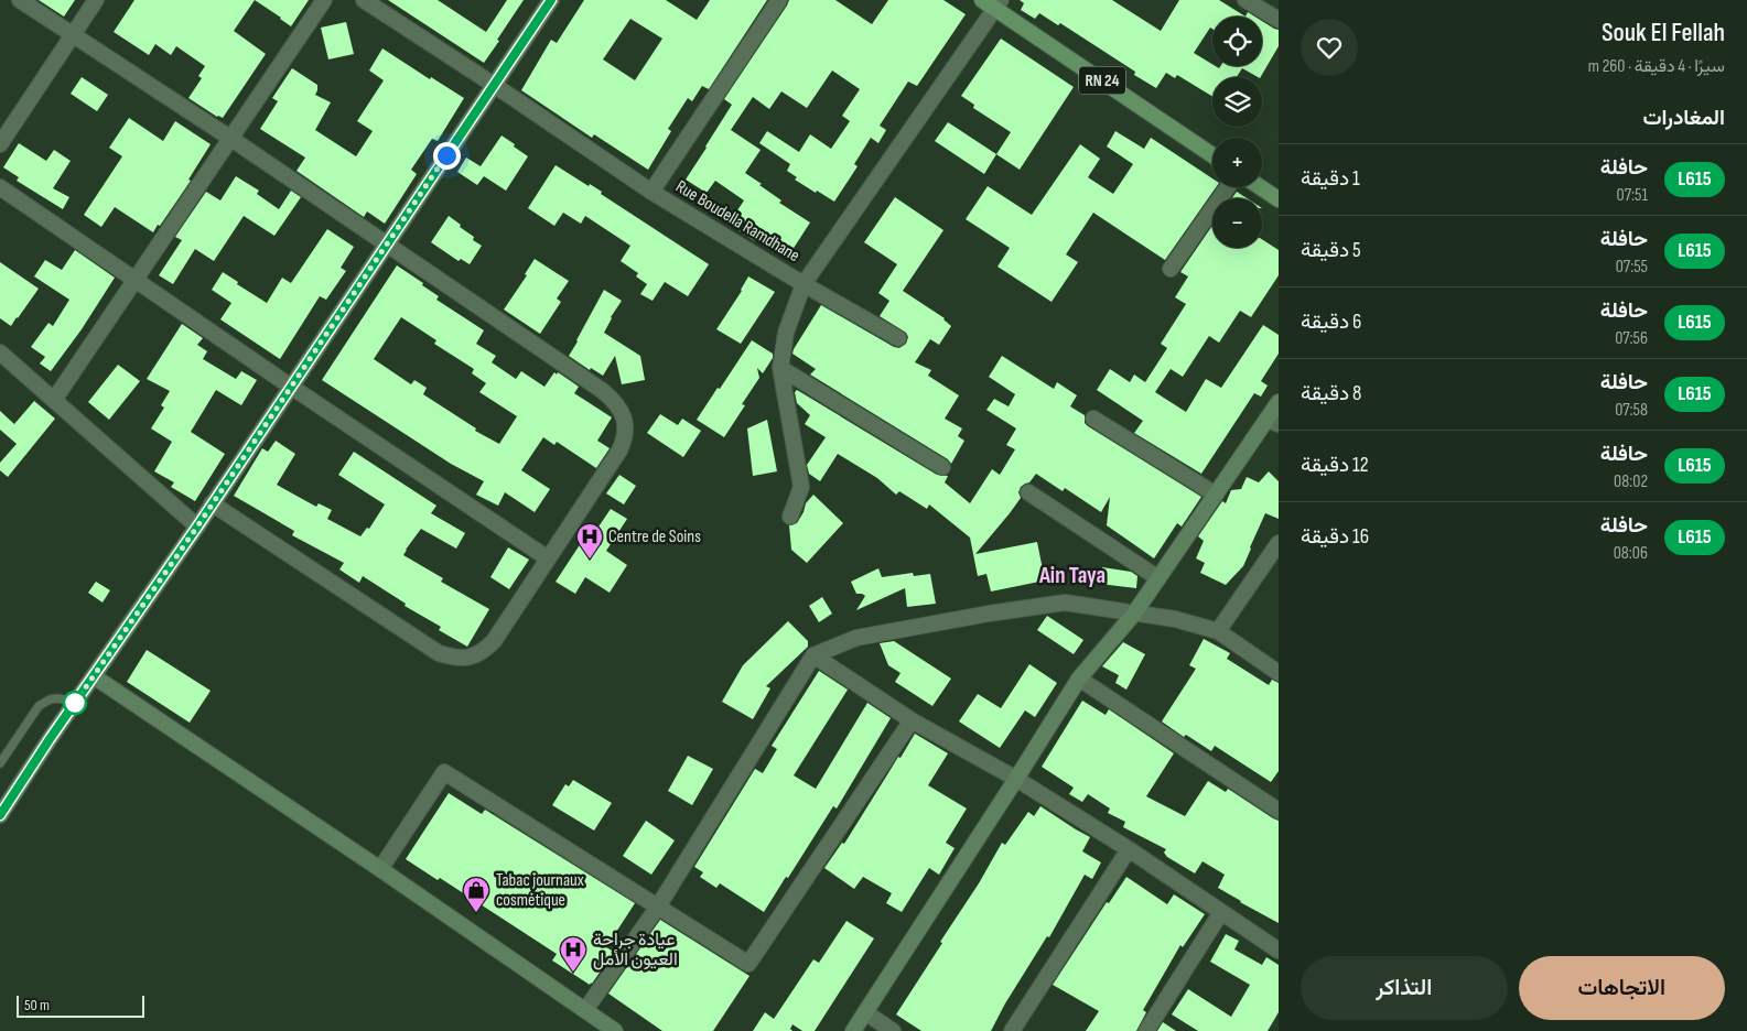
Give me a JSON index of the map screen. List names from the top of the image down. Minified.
{"streets":{"main road":["RN 24"],"street":["Rue Boudella Ramdhane"]},"crossings":[["RN 24","Rue Boudella Ramdhane"]],"districts":["Ain Taya"],"places":{"hospital":["Centre de Soins","عيادة جراحة العيون الأمل"],"shop":["Tabac journaux cosmétique"]},"lines":["bus line L615"],"scale_bar":"50 m","page":{"heading":[["Souk El Fellah","سيرًا · 4 دقيقة · 260 m"],"المغادرات"],"map_buttons":["+","−"],"list":[{"mark":"L615","name":"حافلة","note":"07:51","value":"1 دقيقة"},{"mark":"L615","name":"حافلة","note":"07:55","value":"5 دقيقة"},{"mark":"L615","name":"حافلة","note":"07:56","value":"6 دقيقة"},{"mark":"L615","name":"حافلة","note":"07:58","value":"8 دقيقة"},{"mark":"L615","name":"حافلة","note":"08:02","value":"12 دقيقة"},{"mark":"L615","name":"حافلة","note":"08:06","value":"16 دقيقة"}],"buttons":["الاتجاهات","التذاكر"],"scale":"50 m"}}
